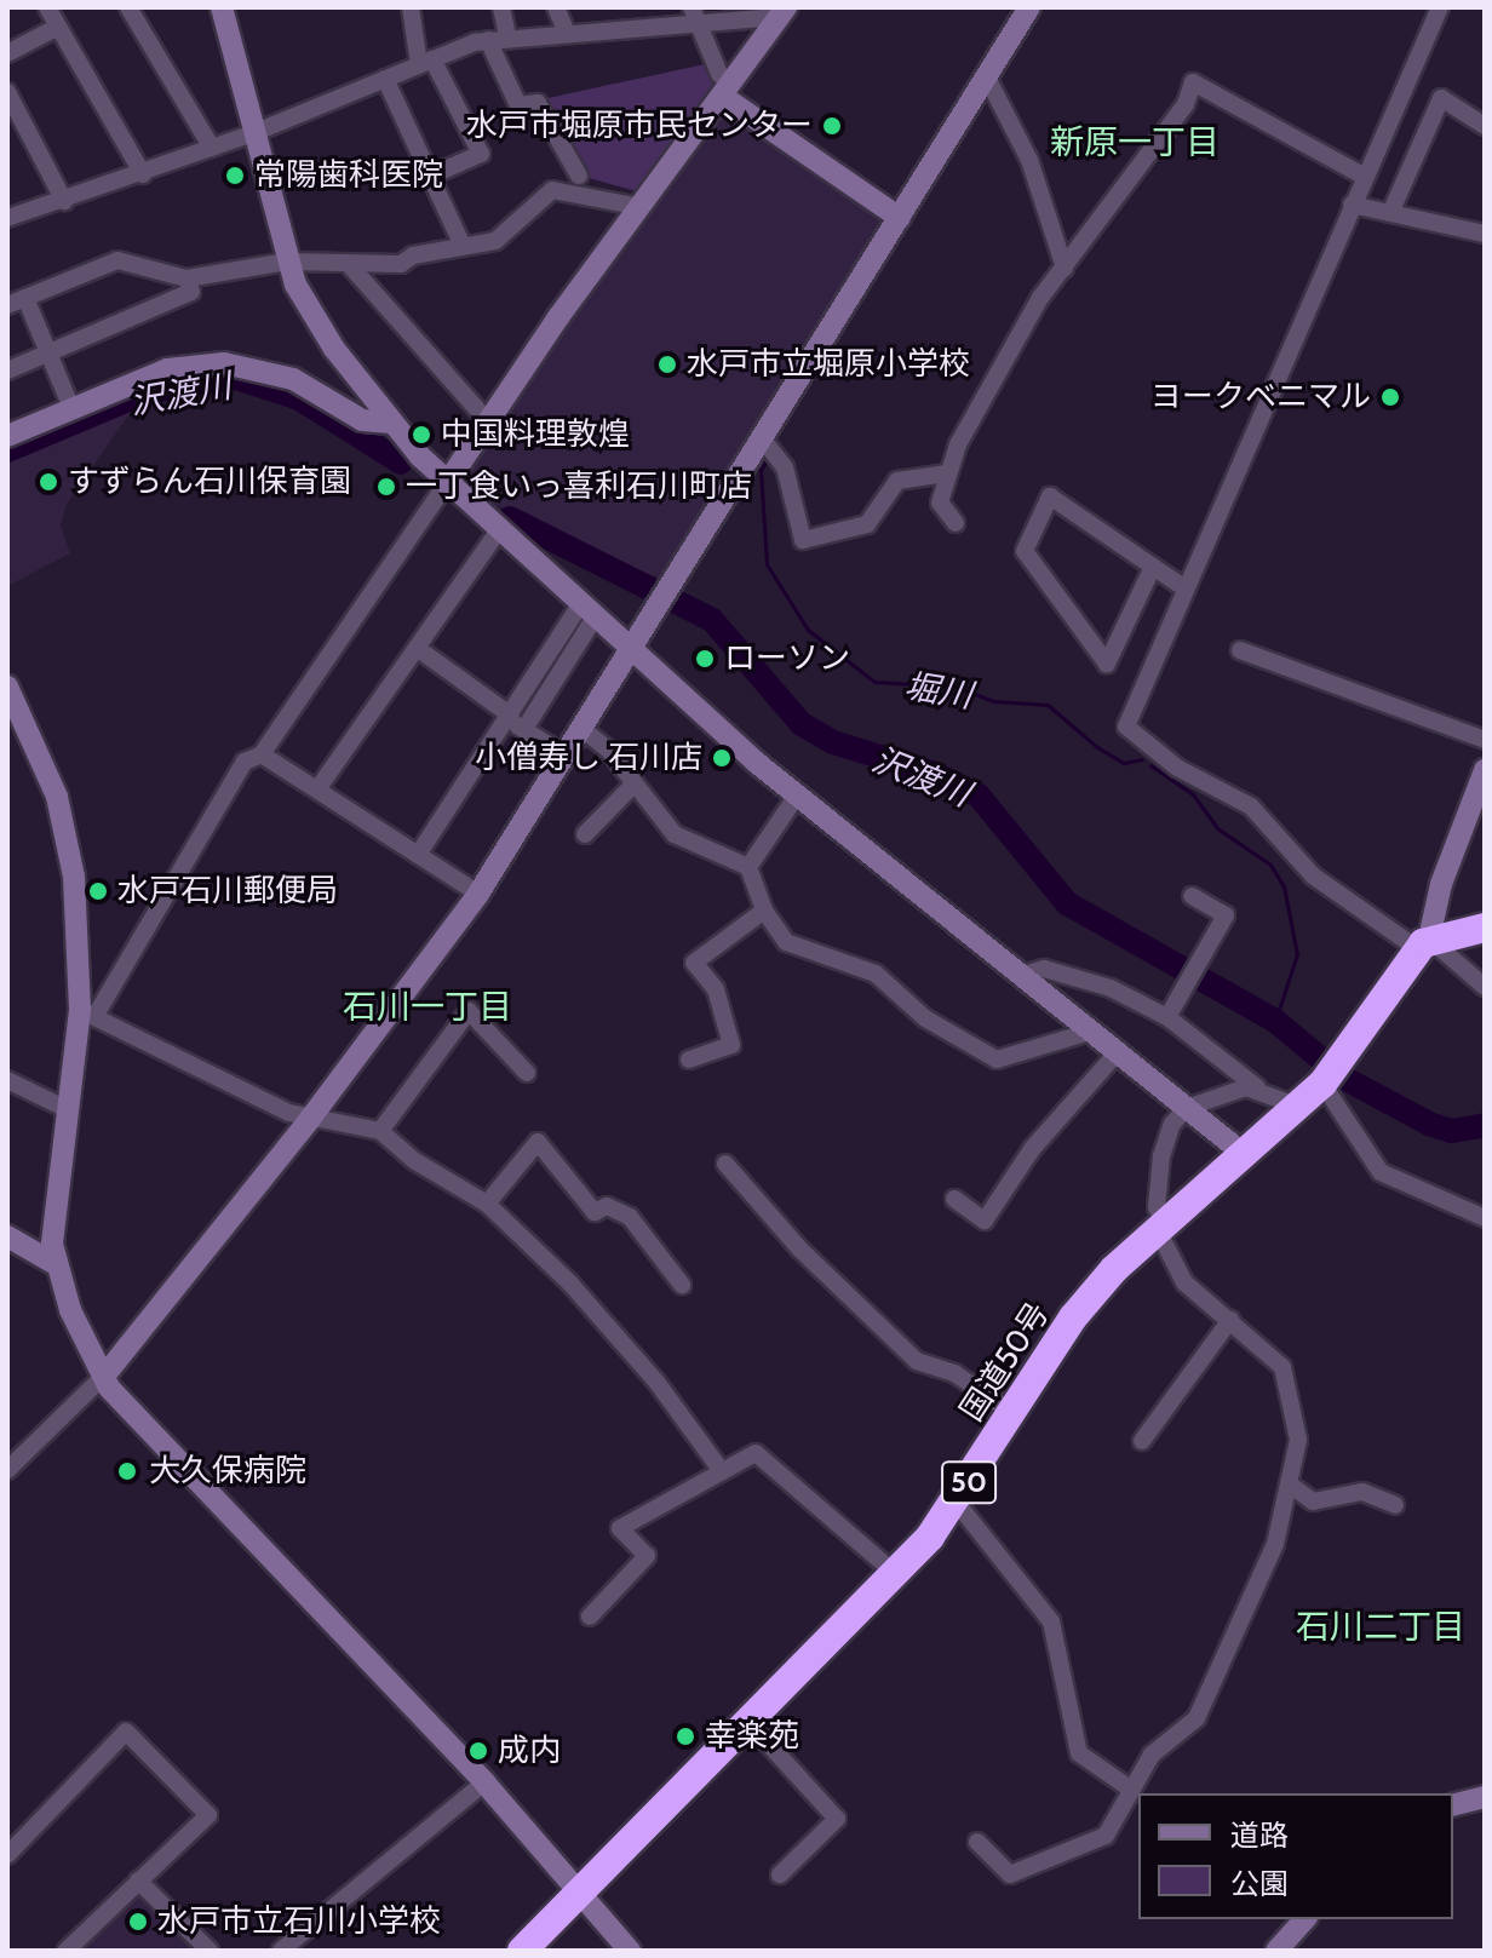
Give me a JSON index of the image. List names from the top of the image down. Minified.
{"streets":{"highway":["国道50号","50"]},"districts":["新原一丁目","石川一丁目","石川二丁目"],"water":["沢渡川","堀川"],"places":["水戸市堀原市民センター","常陽歯科医院","水戸市立堀原小学校","ヨークベニマル","中国料理敦煌","すずらん石川保育園","一丁食いっ喜利石川町店","ローソン","小僧寿し 石川店","水戸石川郵便局","大久保病院","幸楽苑","成内","水戸市立石川小学校"],"legend":["道路","公園"]}
